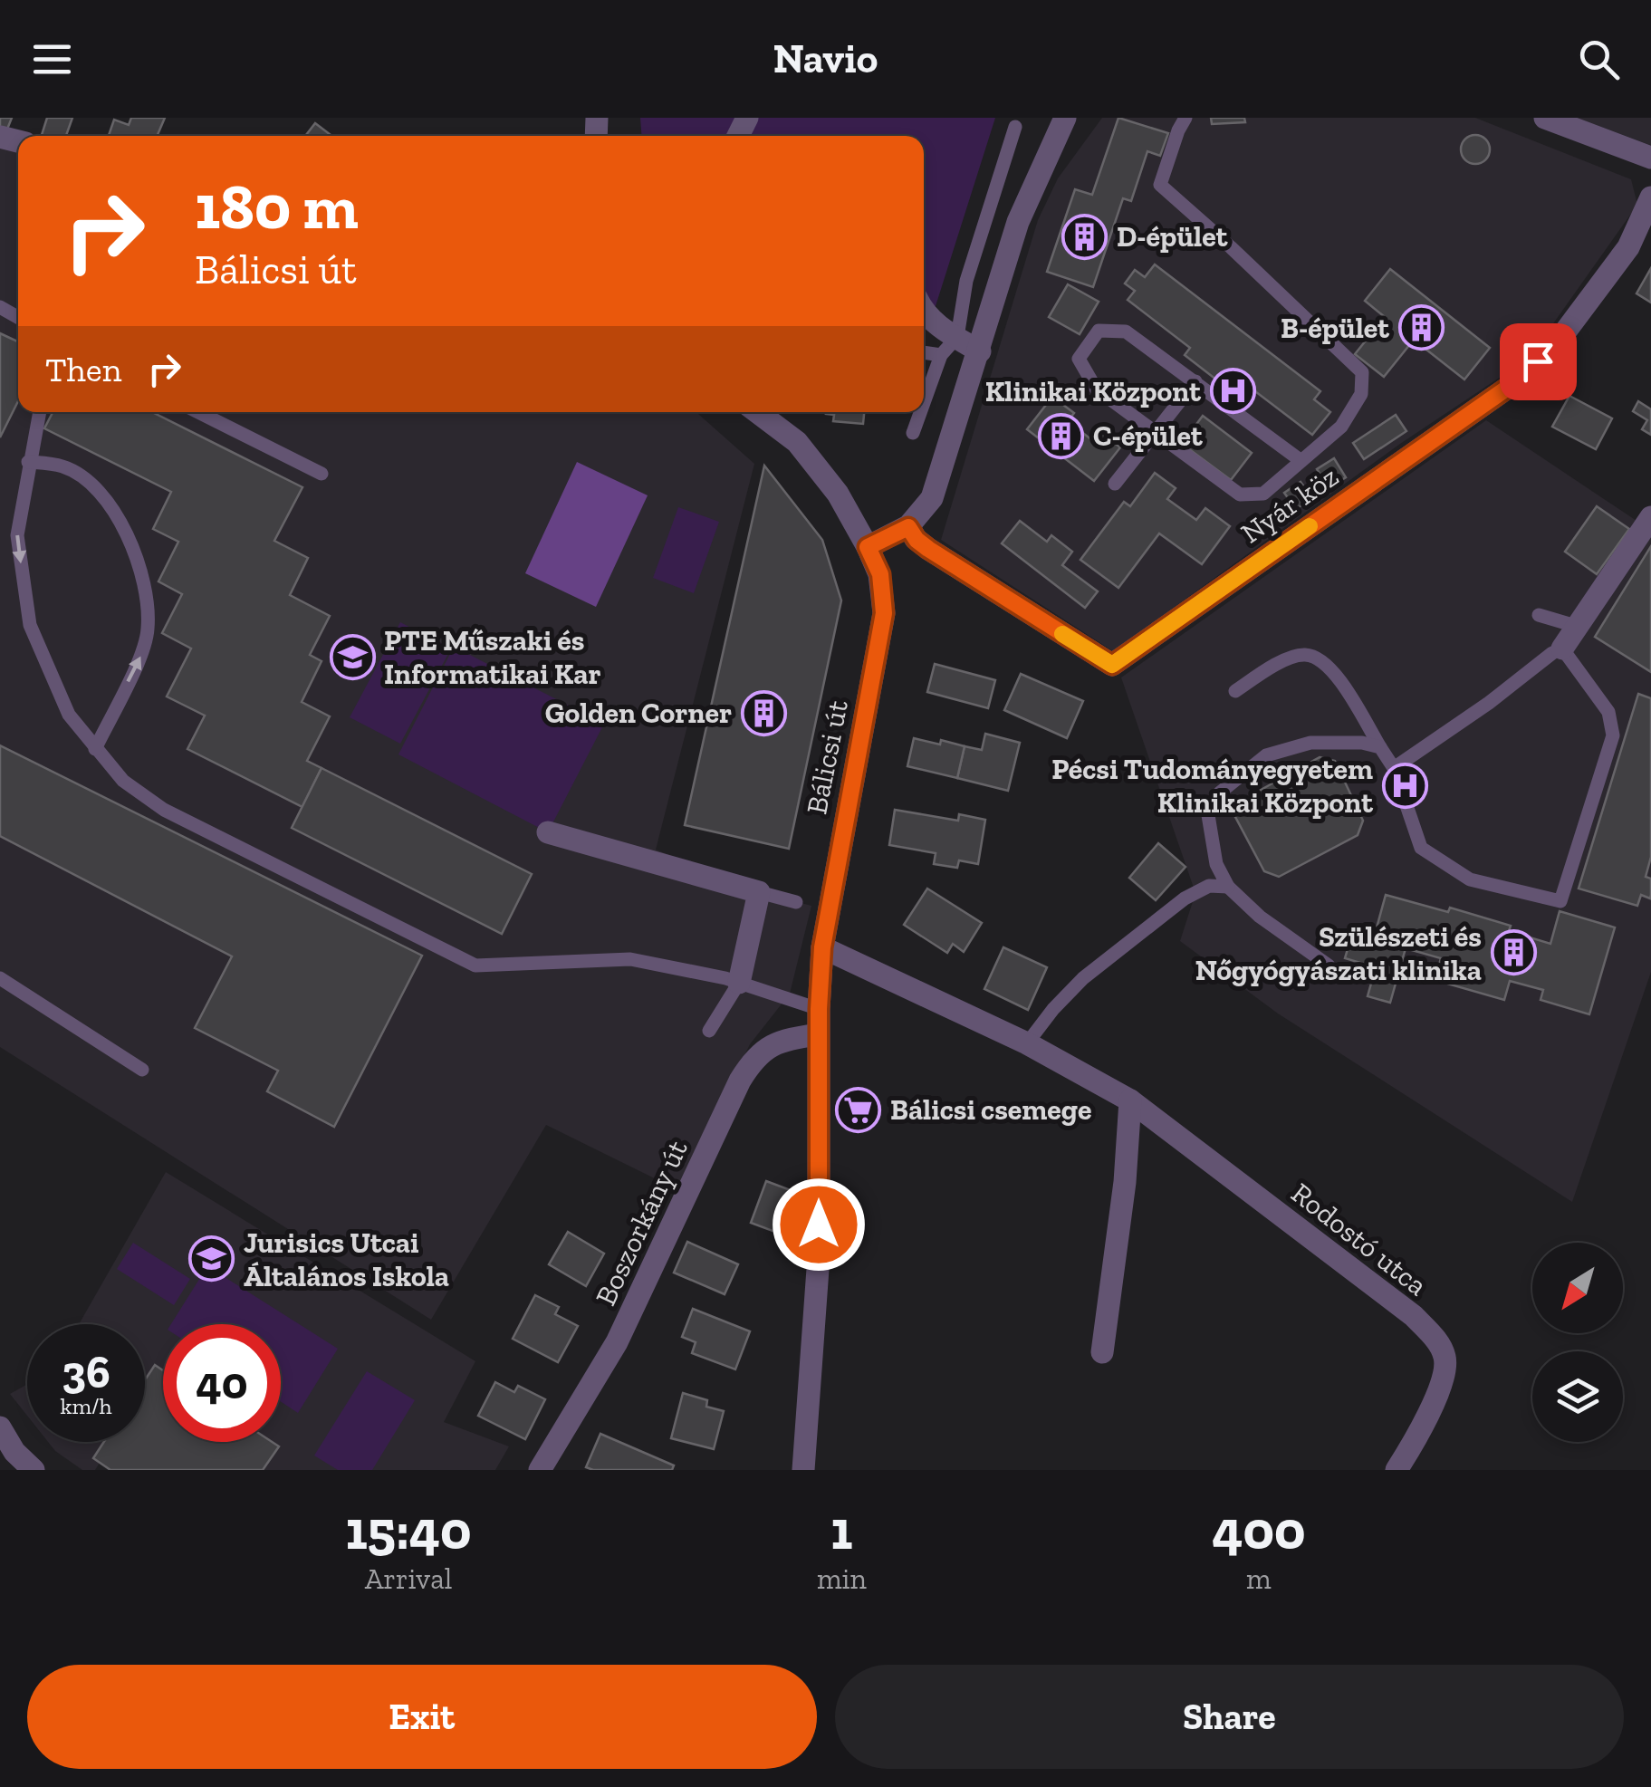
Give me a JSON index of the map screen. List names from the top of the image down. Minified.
{"streets":{"street":["Nyár köz","Bálicsi út","Boszorkány út","Rodostó utca"]},"crossings":[["Bálicsi út","Boszorkány út"],["Bálicsi út","Rodostó utca"]],"places":{"building":["D-épület","B-épület","C-épület","Golden Corner","Szülészeti és Nőgyógyászati klinika"],"hospital":["Klinikai Központ","Pécsi Tudományegyetem Klinikai Központ"],"school or university":["PTE Műszaki és Informatikai Kar","Jurisics Utcai Általános Iskola"],"supermarket":["Bálicsi csemege"]},"north":"bottom left","page":{"header":"Navio","turn":["180 m","Bálicsi út"],"then":"Then","speed":"36 km/h","limit":"40","eta":["15:40","Arrival","1","min","400","m"],"buttons":["Exit","Share"]}}
